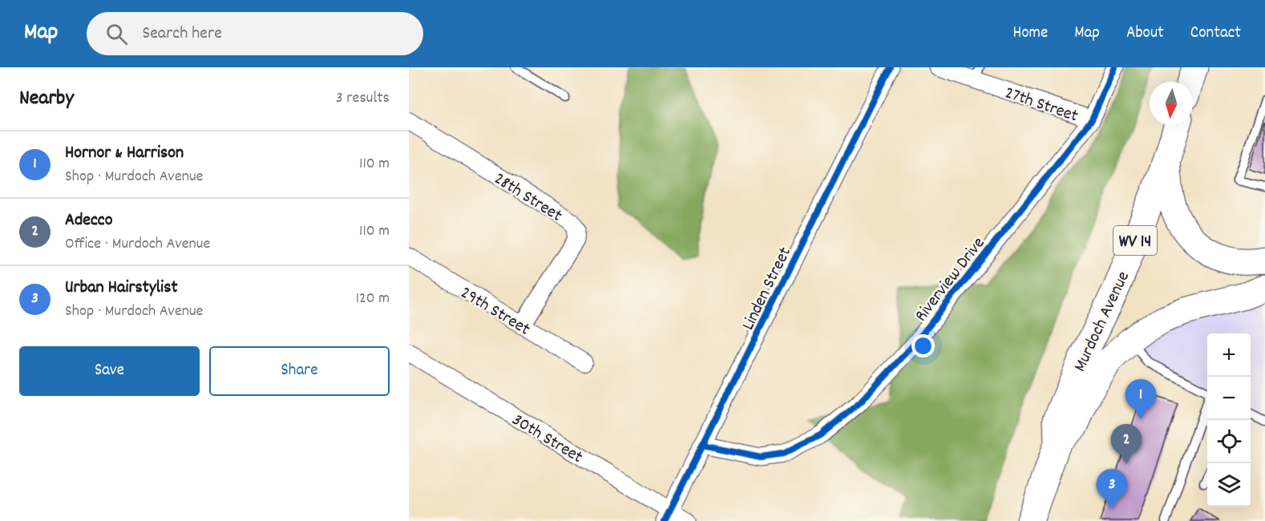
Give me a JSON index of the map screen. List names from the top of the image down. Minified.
{"streets":{"main road":["WV 14","Murdoch Avenue"],"street":["27th Street","28th Street","Riverview Drive","Linden Street","29th Street","30th Street"]},"crossings":[["27th Street","Riverview Drive"],["28th Street","29th Street"],["WV 14","Murdoch Avenue"],["Riverview Drive","Linden Street"],["Linden Street","30th Street"]],"north":"bottom","page":{"header":"Map","search":"Search here","nav":["Home","Map","About","Contact"],"heading":["Nearby","3 results"],"list":[{"mark":"1","name":"Hornor & Harrison","note":"Shop · Murdoch Avenue","value":"110 m"},{"mark":"2","name":"Adecco","note":"Office · Murdoch Avenue","value":"110 m"},{"mark":"3","name":"Urban Hairstylist","note":"Shop · Murdoch Avenue","value":"120 m"}],"buttons":["Save","Share"],"map_buttons":["+","−"],"pins":["1","2","3"]}}
